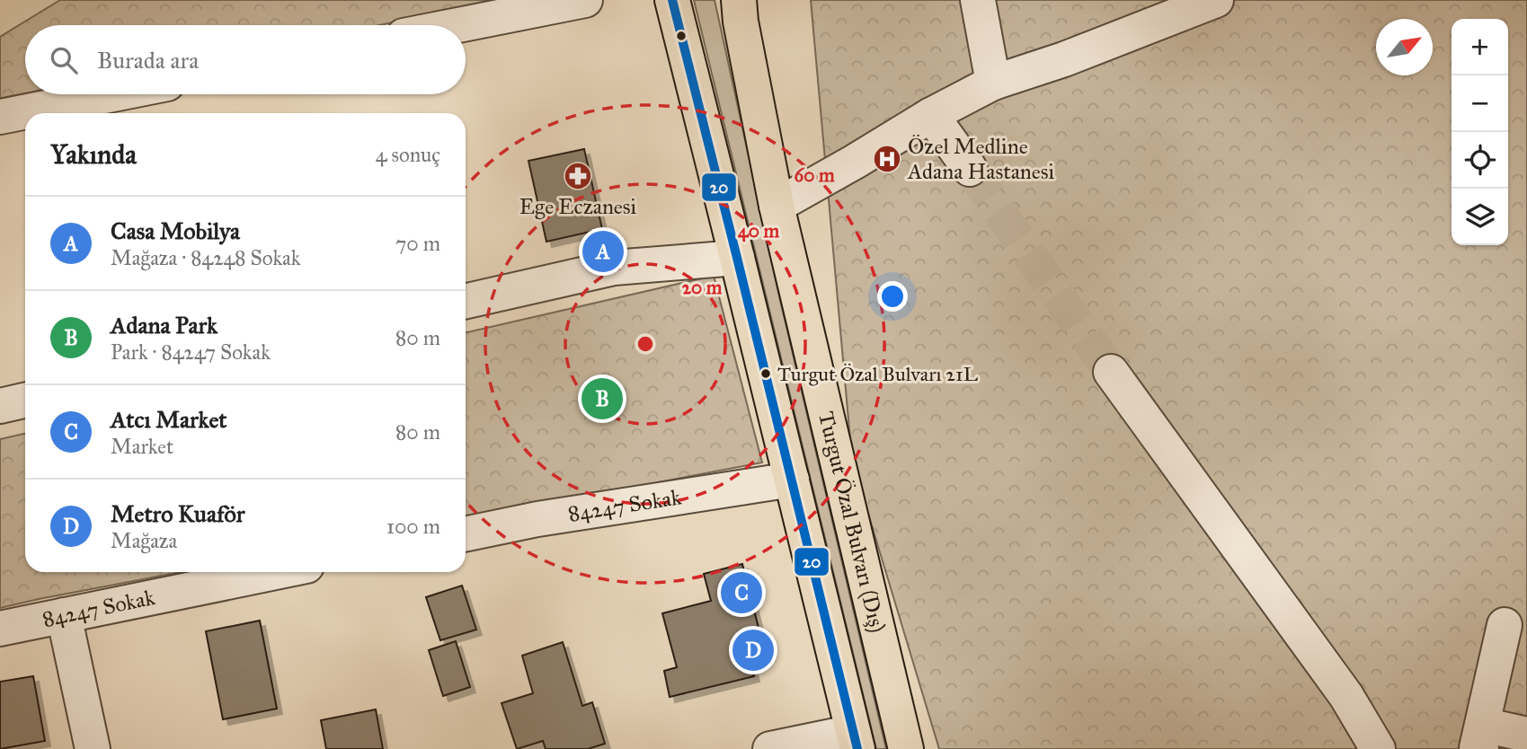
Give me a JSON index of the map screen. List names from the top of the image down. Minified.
{"streets":{"main road":["Turgut Özal Bulvarı (Dış)"],"street":["84247 Sokak"]},"places":{"hospital":["Özel Medline Adana Hastanesi"],"pharmacy":["Ege Eczanesi"],"other":["Turgut Özal Bulvarı 21L"]},"lines":["transit line 20"],"north":"top right","page":{"map_buttons":["+","−"],"search":"Burada ara","heading":["Yakında","4 sonuç"],"list":[{"mark":"A","name":"Casa Mobilya","note":"Mağaza · 84248 Sokak","value":"70 m"},{"mark":"B","name":"Adana Park","note":"Park · 84247 Sokak","value":"80 m"},{"mark":"C","name":"Atcı Market","note":"Market","value":"80 m"},{"mark":"D","name":"Metro Kuaför","note":"Mağaza","value":"100 m"}],"pins":["A","B","C","D"]},"rings":["60 m","40 m","20 m"]}
